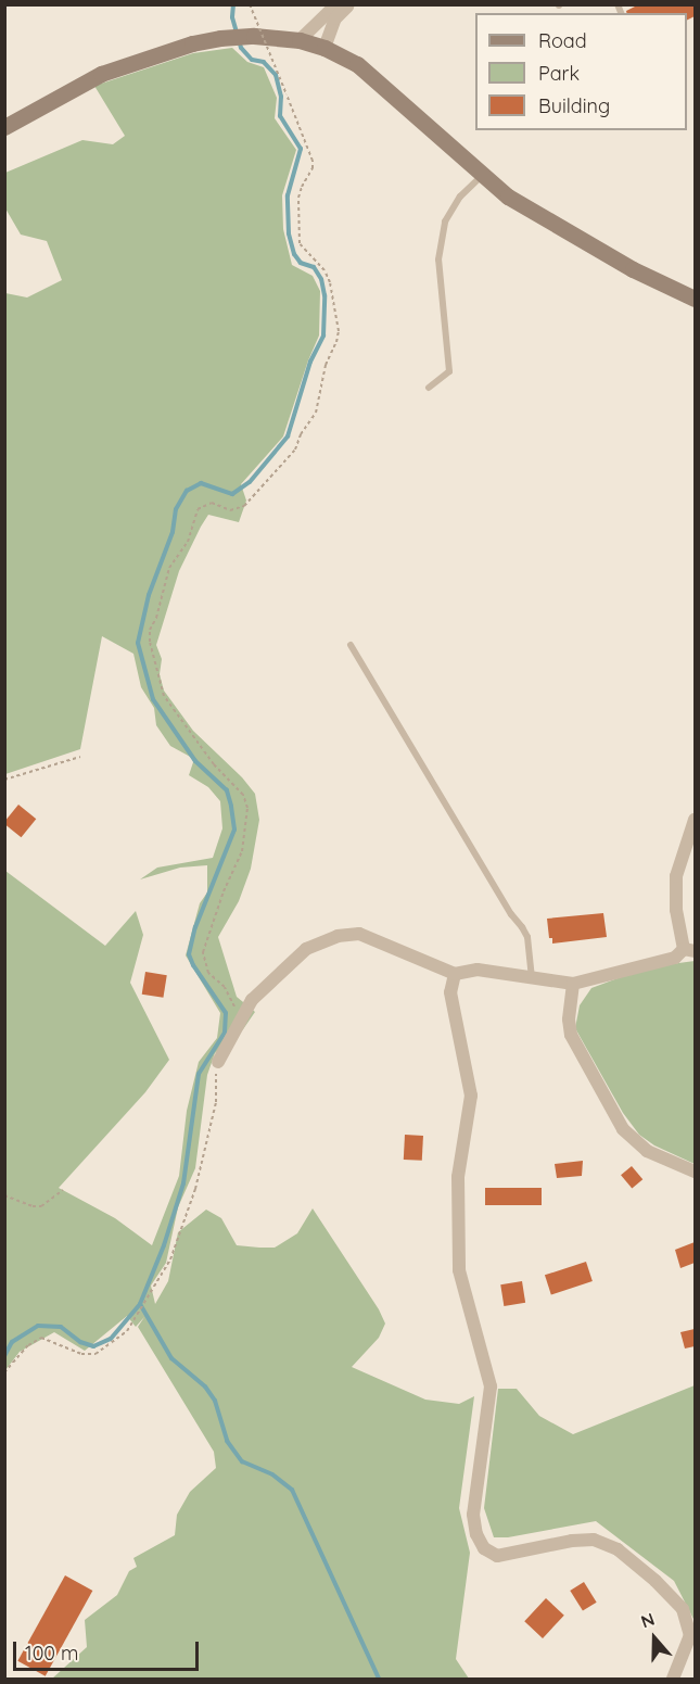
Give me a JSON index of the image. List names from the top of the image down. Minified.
{"legend":["Road","Park","Building"],"scale_bar":"100 m","north":"top"}
